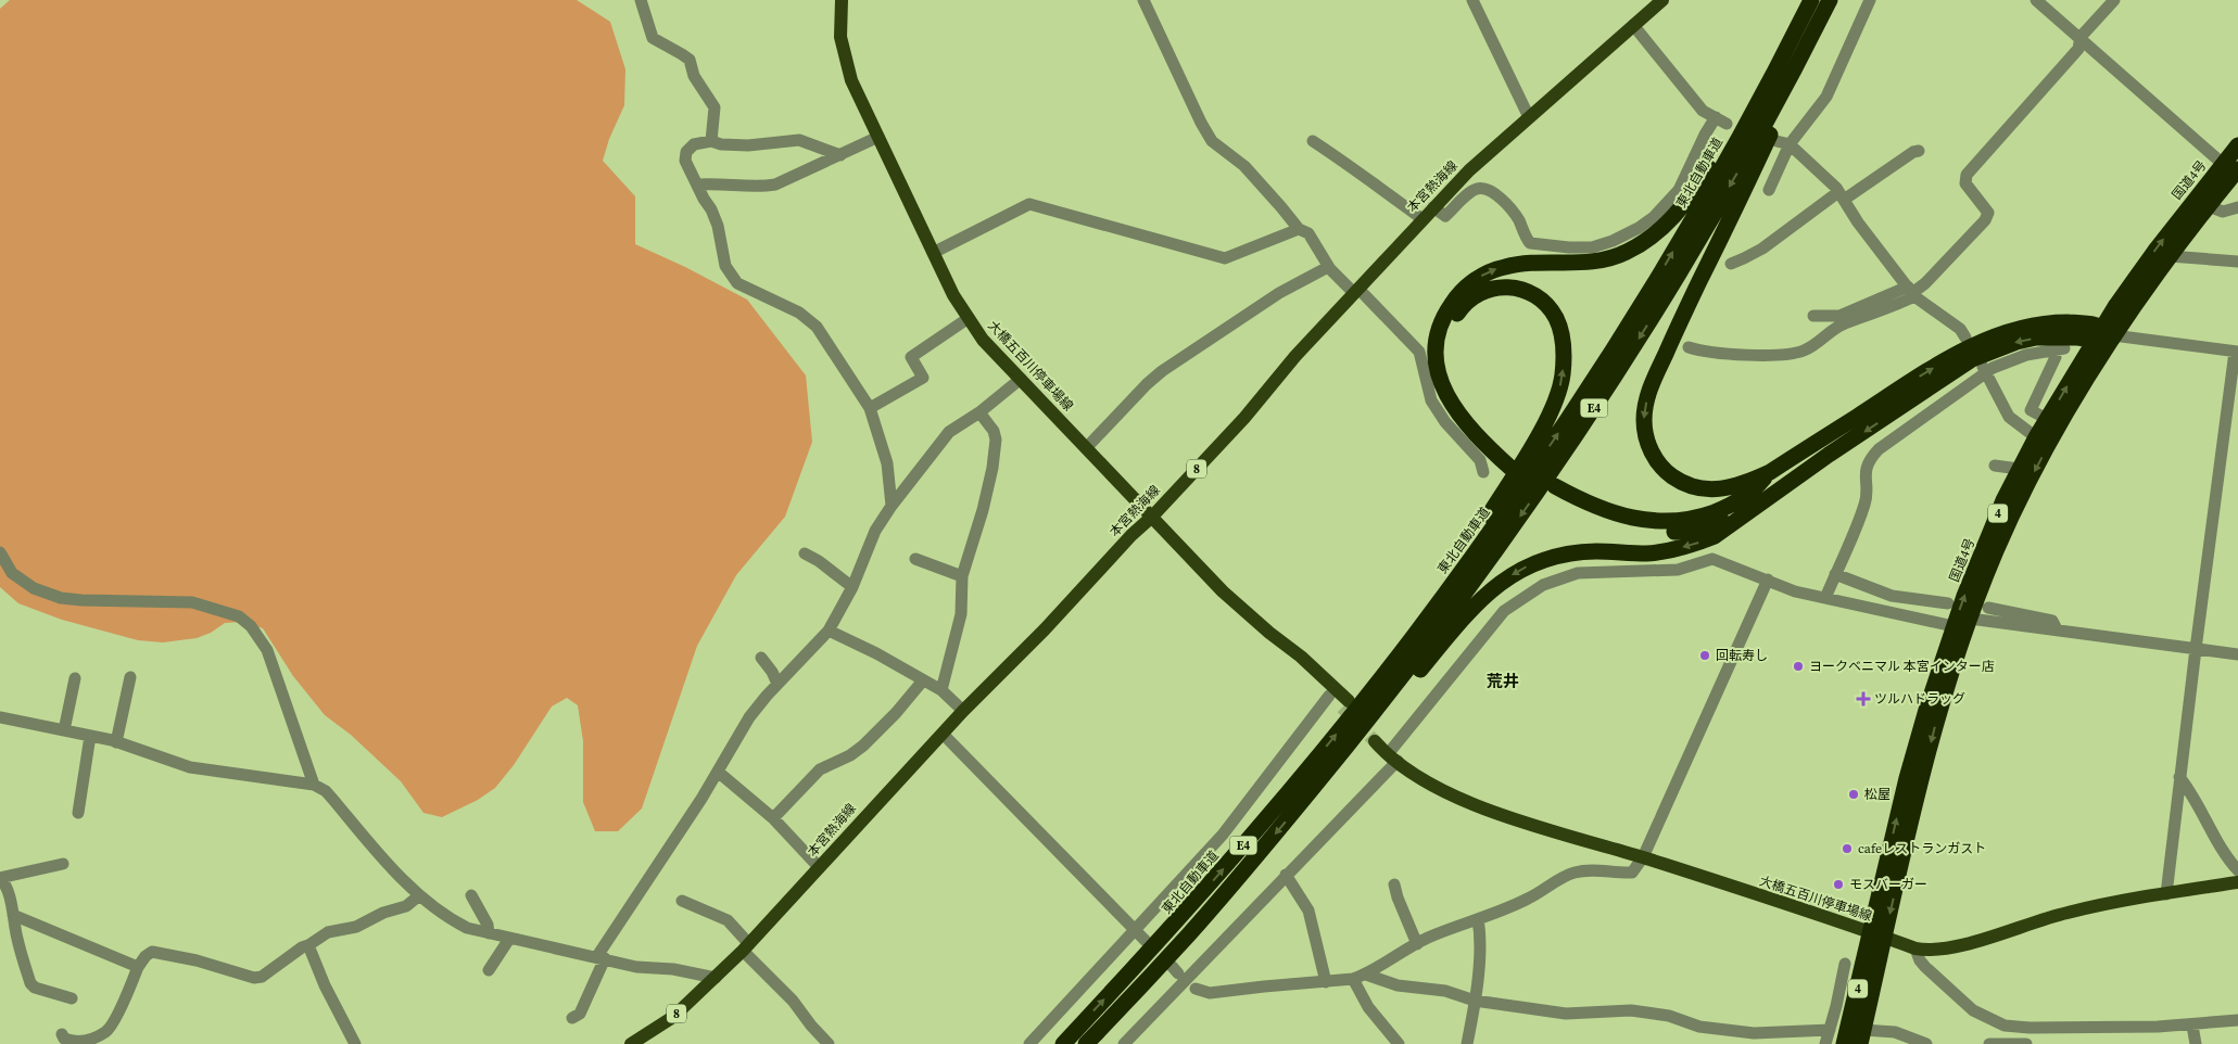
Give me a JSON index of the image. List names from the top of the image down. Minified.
{"streets":{"highway":["東北自動車道","国道4号","E4","4"],"main road":["本宮熱海線","大橋五百川停車場線","8"]},"crossings":[["国道4号","大橋五百川停車場線"],["本宮熱海線","大橋五百川停車場線"]],"districts":["荒井"],"places":{"other":["回転寿し","ヨークベニマル 本宮インター店","松屋","cafeレストランガスト","モスバーガー"],"health":["ツルハドラッグ"]}}
